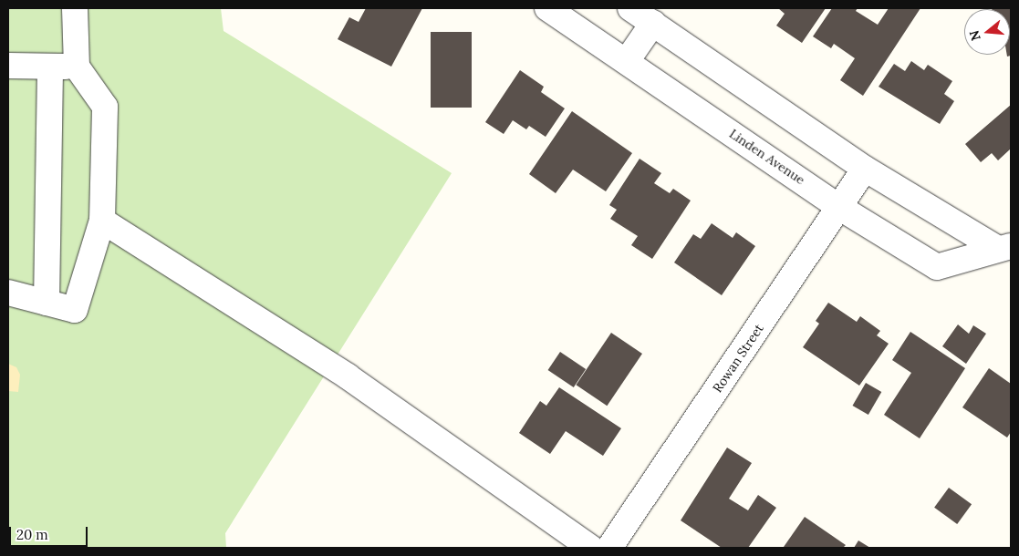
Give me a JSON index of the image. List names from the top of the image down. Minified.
{"streets":{"street":["Linden Avenue","Rowan Street"]},"crossings":[["Linden Avenue","Rowan Street"]],"scale_bar":"20 m","north":"left"}
